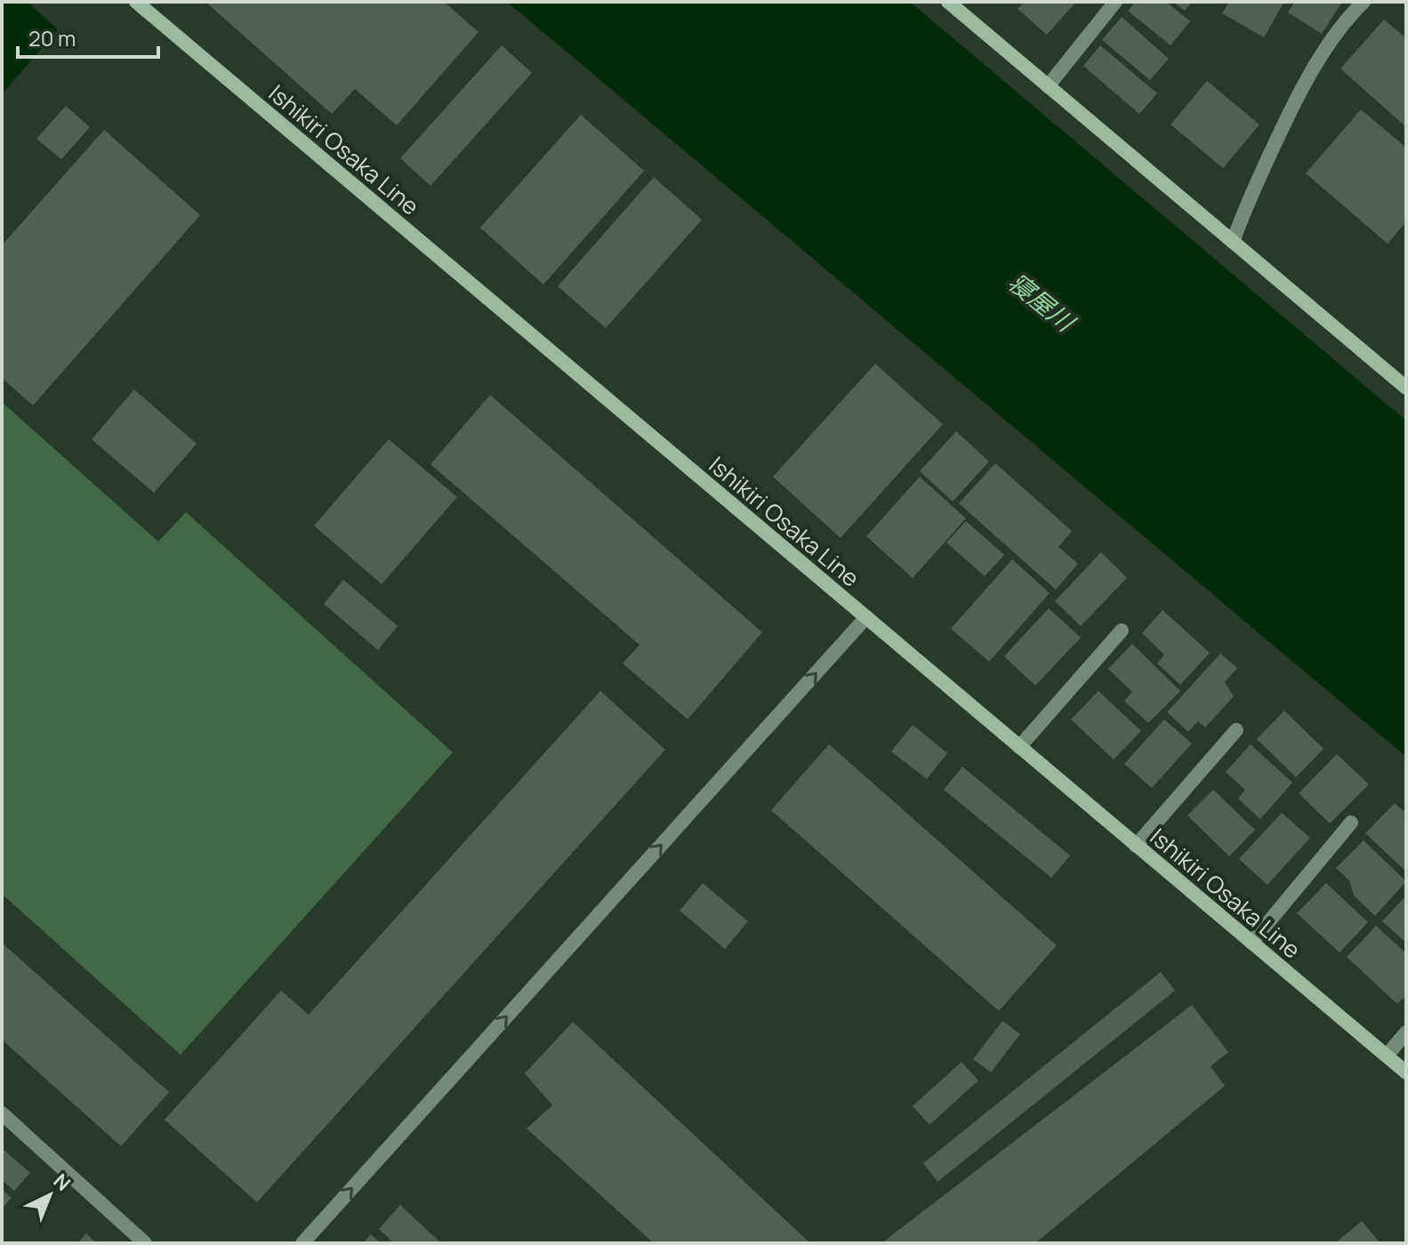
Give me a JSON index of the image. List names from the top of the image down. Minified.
{"streets":{"main road":["Ishikiri Osaka Line"]},"water":["寝屋川"],"scale_bar":"20 m","north":"top right"}
